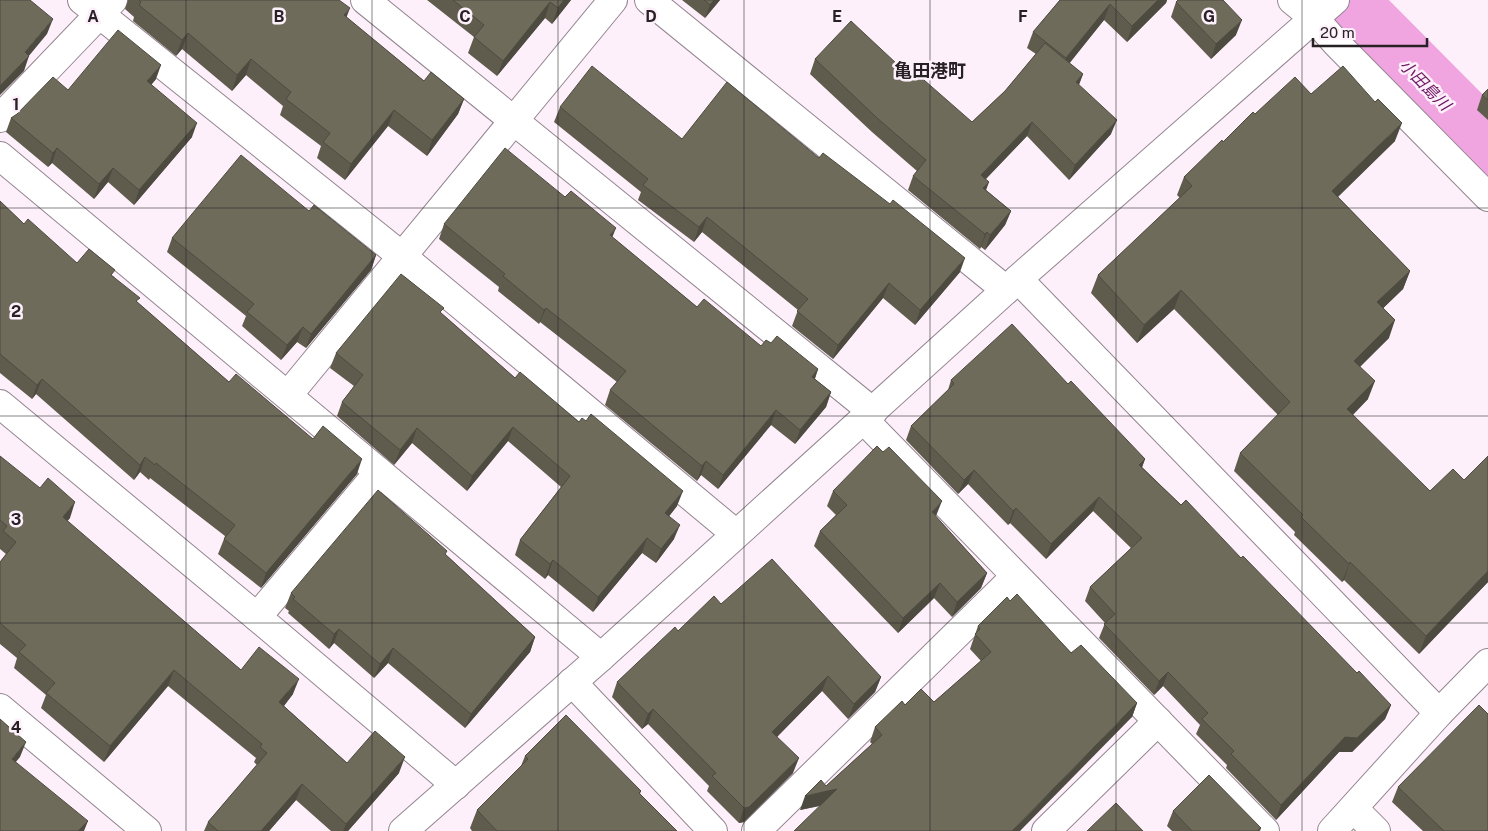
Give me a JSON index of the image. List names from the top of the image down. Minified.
{"districts":["亀田港町"],"water":["小田島川"],"scale_bar":"20 m","grid":{"columns":["A","B","C","D","E","F","G"],"rows":["1","2","3","4"]}}
